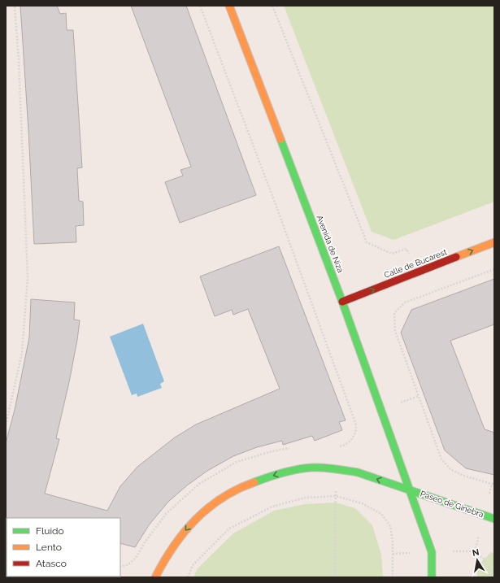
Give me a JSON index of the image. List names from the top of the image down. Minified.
{"streets":{"street":["Avenida de Niza","Calle de Bucarest","Paseo de Ginebra"]},"crossings":[["Avenida de Niza","Calle de Bucarest"],["Avenida de Niza","Paseo de Ginebra"]],"one_way":["Calle de Bucarest","Paseo de Ginebra"],"legend":["Fluido","Lento","Atasco"],"north":"top"}
